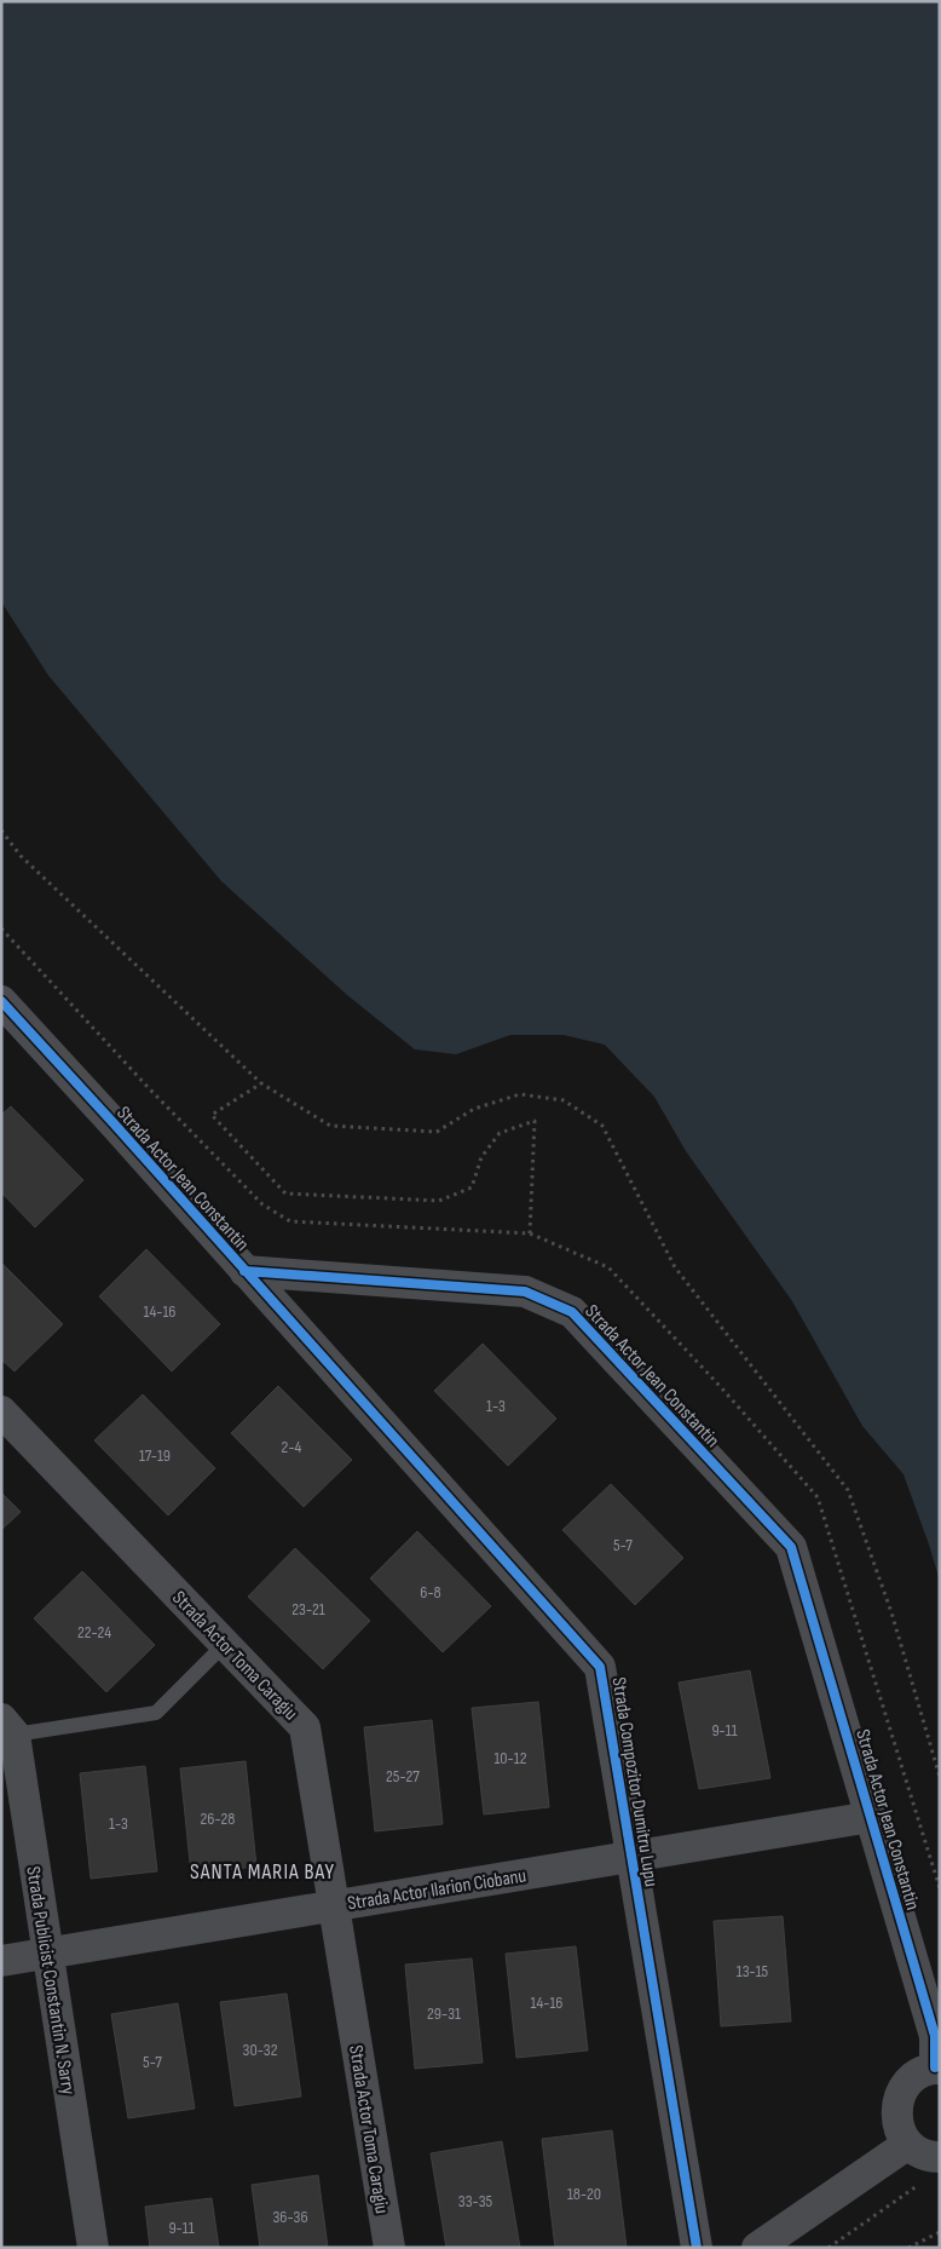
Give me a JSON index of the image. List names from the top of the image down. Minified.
{"streets":{"street":["Strada Actor Jean Constantin","Strada Actor Toma Caragiu","Strada Compozitor Dumitru Lupu","Strada Actor Ilarion Ciobanu","Strada Publicist Constantin N. Sarry"]},"crossings":[["Strada Actor Jean Constantin","Strada Compozitor Dumitru Lupu"],["Strada Actor Jean Constantin","Strada Actor Ilarion Ciobanu"],["Strada Actor Toma Caragiu","Strada Actor Ilarion Ciobanu"],["Strada Compozitor Dumitru Lupu","Strada Actor Ilarion Ciobanu"],["Strada Actor Ilarion Ciobanu","Strada Publicist Constantin N. Sarry"]],"districts":["SANTA MARIA BAY"],"house_numbers":["14-16","1-3","2-4","17-19","5-7","6-8","23-21","22-24","9-11","10-12","25-27","26-28","1-3","13-15","14-16","29-31","30-32","5-7","18-20","33-35","36-36","9-11"]}
